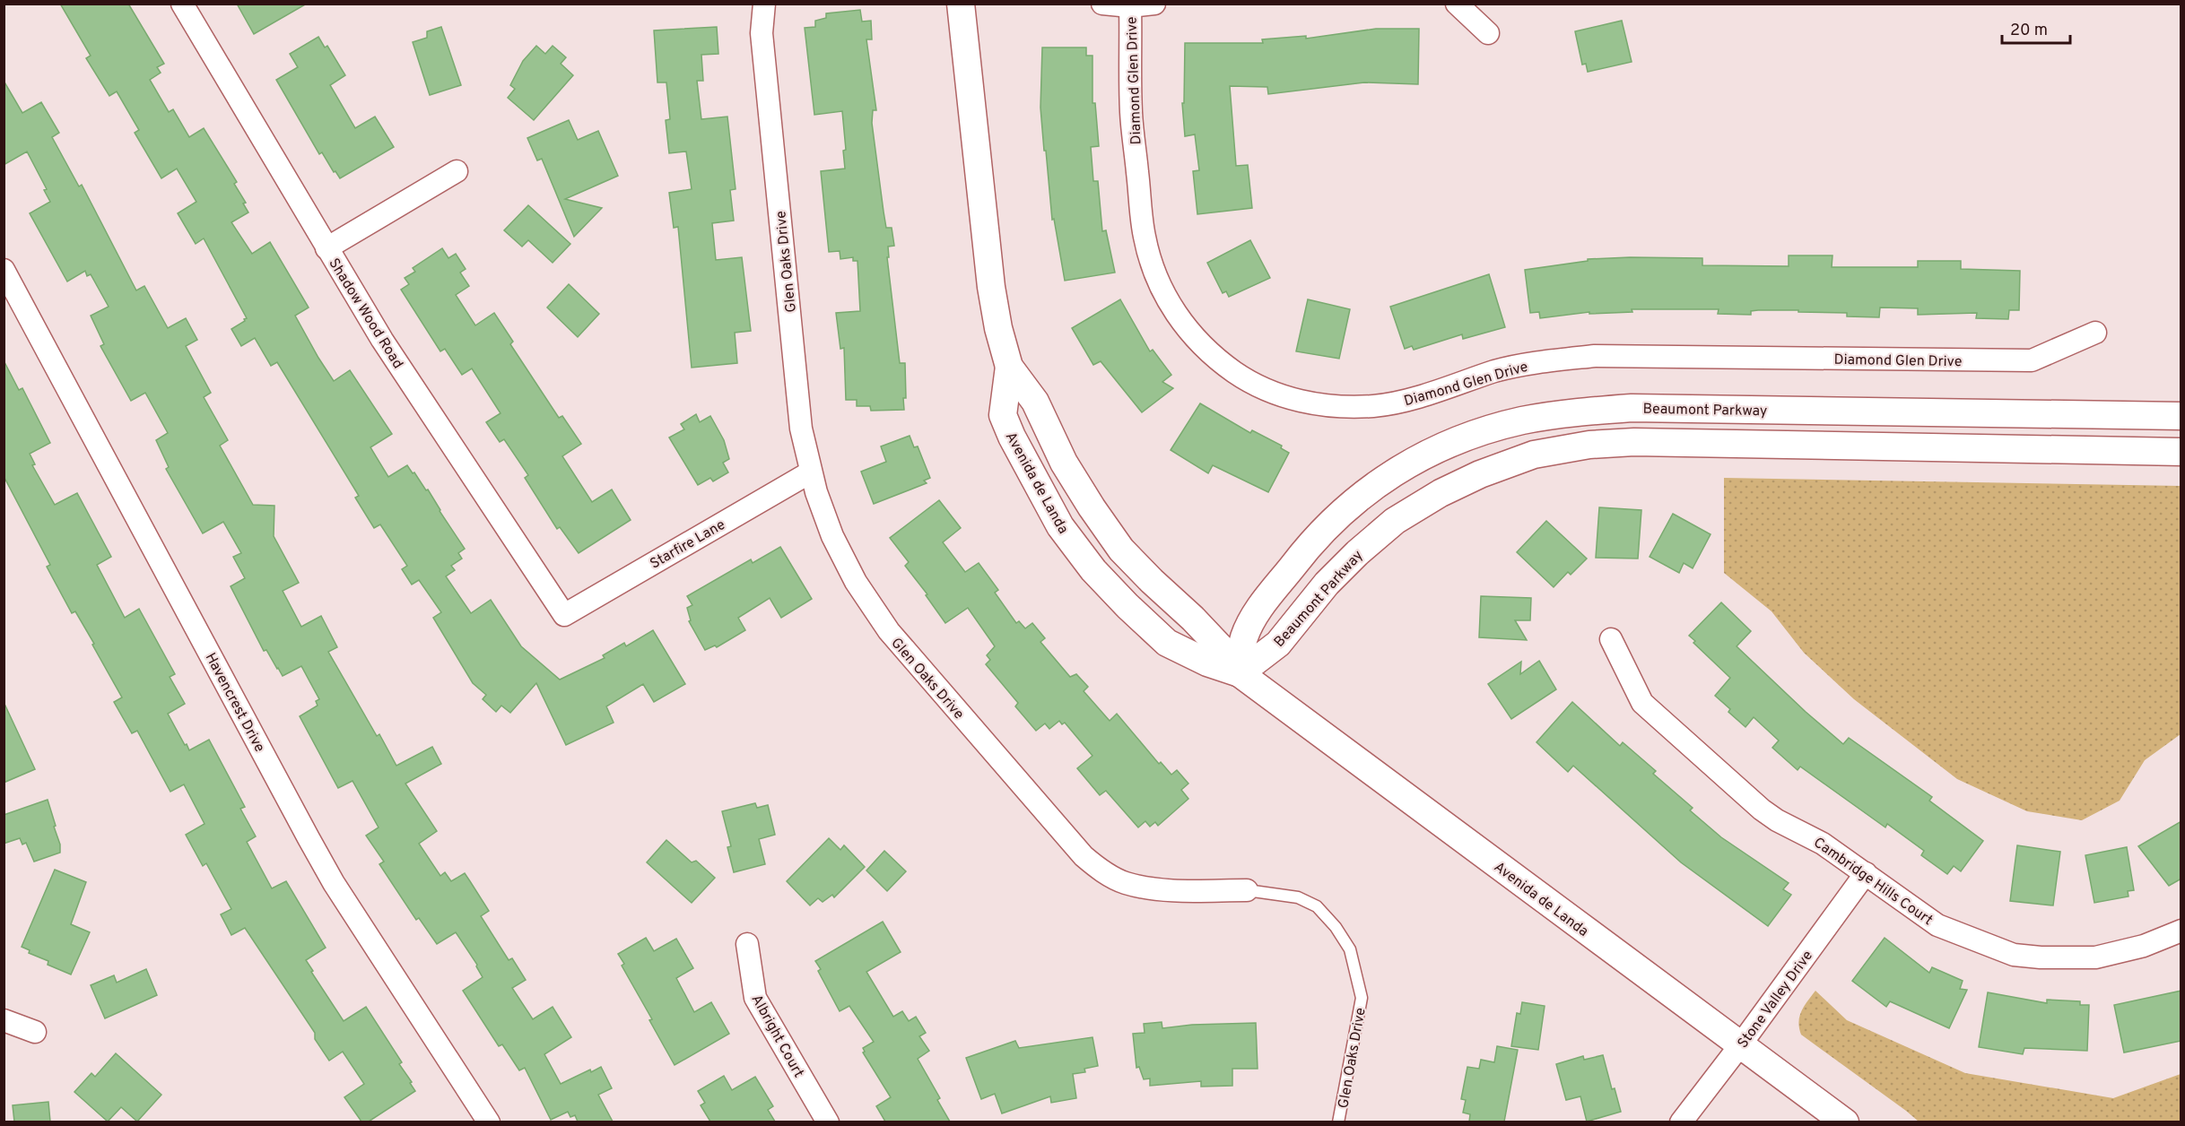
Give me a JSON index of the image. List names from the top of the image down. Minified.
{"streets":{"street":["Diamond Glen Drive","Glen Oaks Drive","Shadow Wood Road","Beaumont Parkway","Avenida de Landa","Starfire Lane","Havencrest Drive","Cambridge Hills Court","Stone Valley Drive","Albright Court"]},"crossings":[["Glen Oaks Drive","Starfire Lane"],["Shadow Wood Road","Starfire Lane"],["Beaumont Parkway","Avenida de Landa"],["Avenida de Landa","Stone Valley Drive"],["Cambridge Hills Court","Stone Valley Drive"]],"scale_bar":"20 m"}
